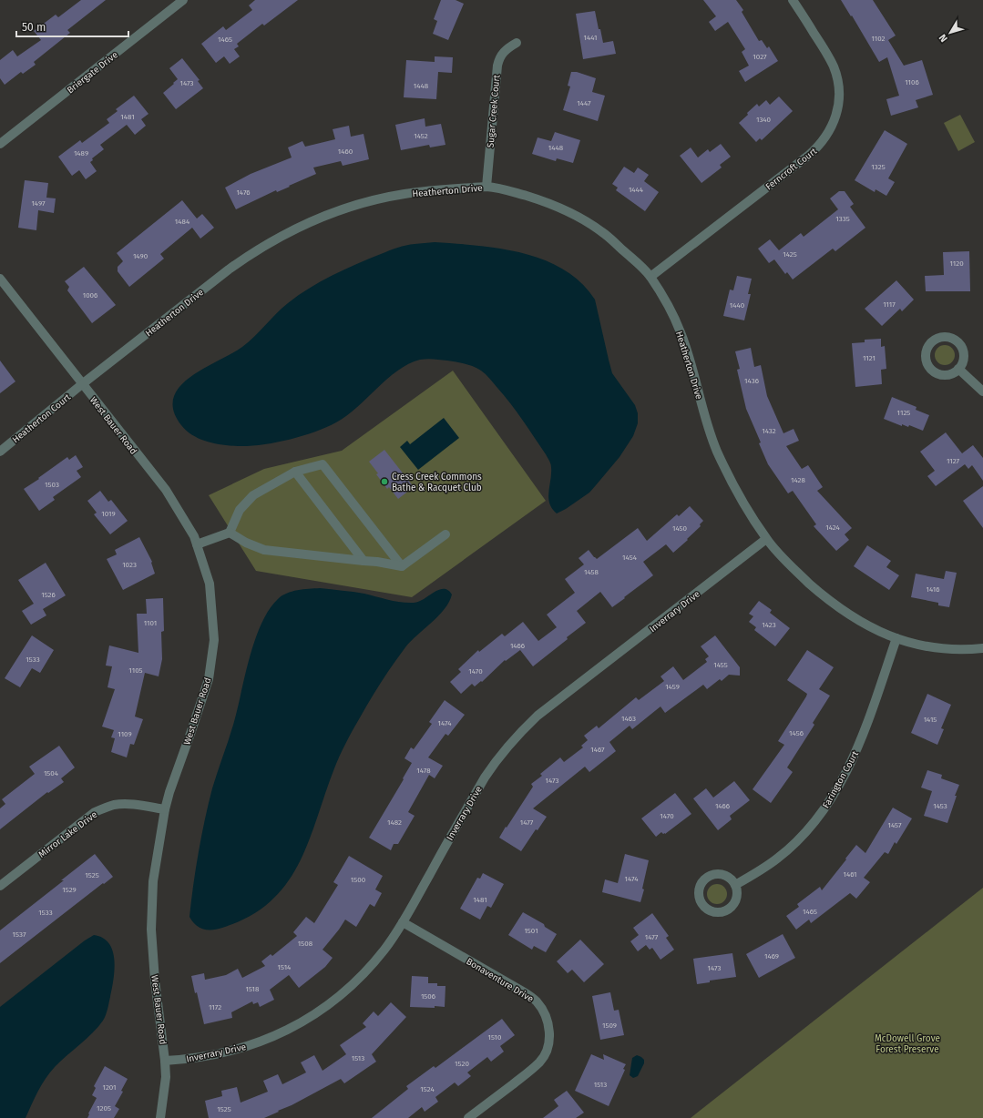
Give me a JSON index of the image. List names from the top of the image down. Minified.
{"streets":{"street":["Briergate Drive","Sugar Creek Court","Ferncroft Court","Heatherton Drive","Heatherton Court","West Bauer Road","Inverrary Drive","Farington Court","Mirror Lake Drive","Bonaventure Drive"]},"crossings":[["Sugar Creek Court","Heatherton Drive"],["Ferncroft Court","Heatherton Drive"],["Heatherton Drive","Heatherton Court"],["Heatherton Drive","West Bauer Road"],["Heatherton Drive","Inverrary Drive"],["Heatherton Drive","Farington Court"],["Heatherton Court","West Bauer Road"],["West Bauer Road","Inverrary Drive"],["West Bauer Road","Mirror Lake Drive"],["Inverrary Drive","Bonaventure Drive"]],"parks":["McDowell Grove Forest Preserve"],"places":["Cress Creek Commons Bathe & Racquet Club"],"house_numbers":["1441","1102","1465","1027","1106","1473","1448","1447","1481","1340","1452","1448","1460","1489","1325","1444","1476","1497","1335","1484","1425","1490","1120","1006","1117","1440","1121","1436","1125","1432","1127","1428","1503","1019","1424","1450","1454","1023","1458","1416","1526","1101","1423","1466","1533","1455","1105","1470","1459","1463","1415","1474","1456","1109","1467","1478","1504","1473","1466","1453","1470","1482","1477","1457","1461","1525","1474","1500","1529","1481","1465","1533","1501","1537","1477","1508","1469","1514","1473","1518","1506","1172","1509","1510","1513","1520","1513","1201","1524","1205","1525"],"scale_bar":"50 m","north":"bottom left"}
